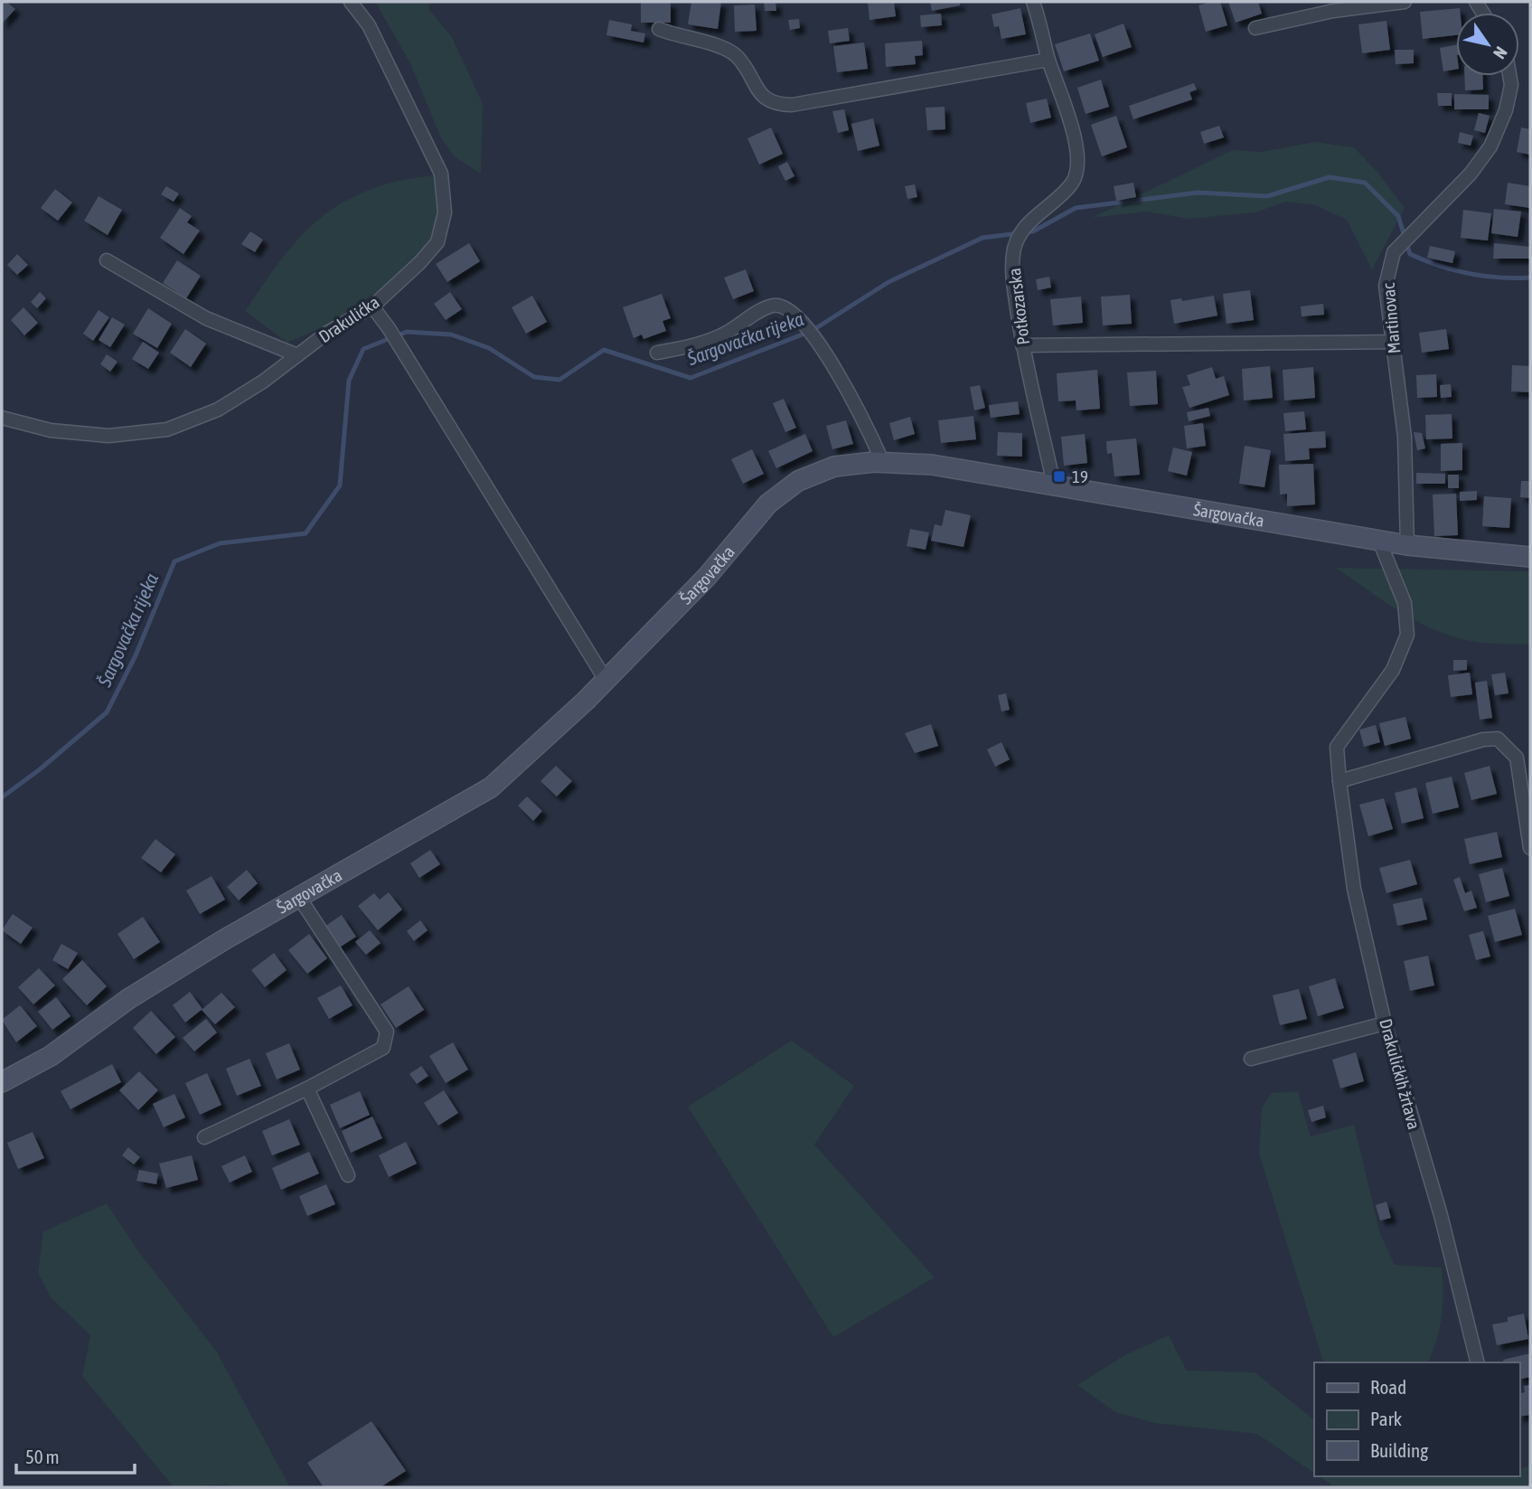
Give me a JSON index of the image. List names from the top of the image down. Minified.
{"streets":{"street":["Potkozarska","Martinovac","Drakulićka","Šargovačka","Drakulićkih žrtava"]},"crossings":[["Potkozarska","Šargovačka"],["Martinovac","Šargovačka"],["Šargovačka","Drakulićkih žrtava"]],"water":["Šargovačka rijeka"],"places":{"transit":["19"]},"legend":["Road","Park","Building"],"scale_bar":"50 m","north":"bottom right"}
